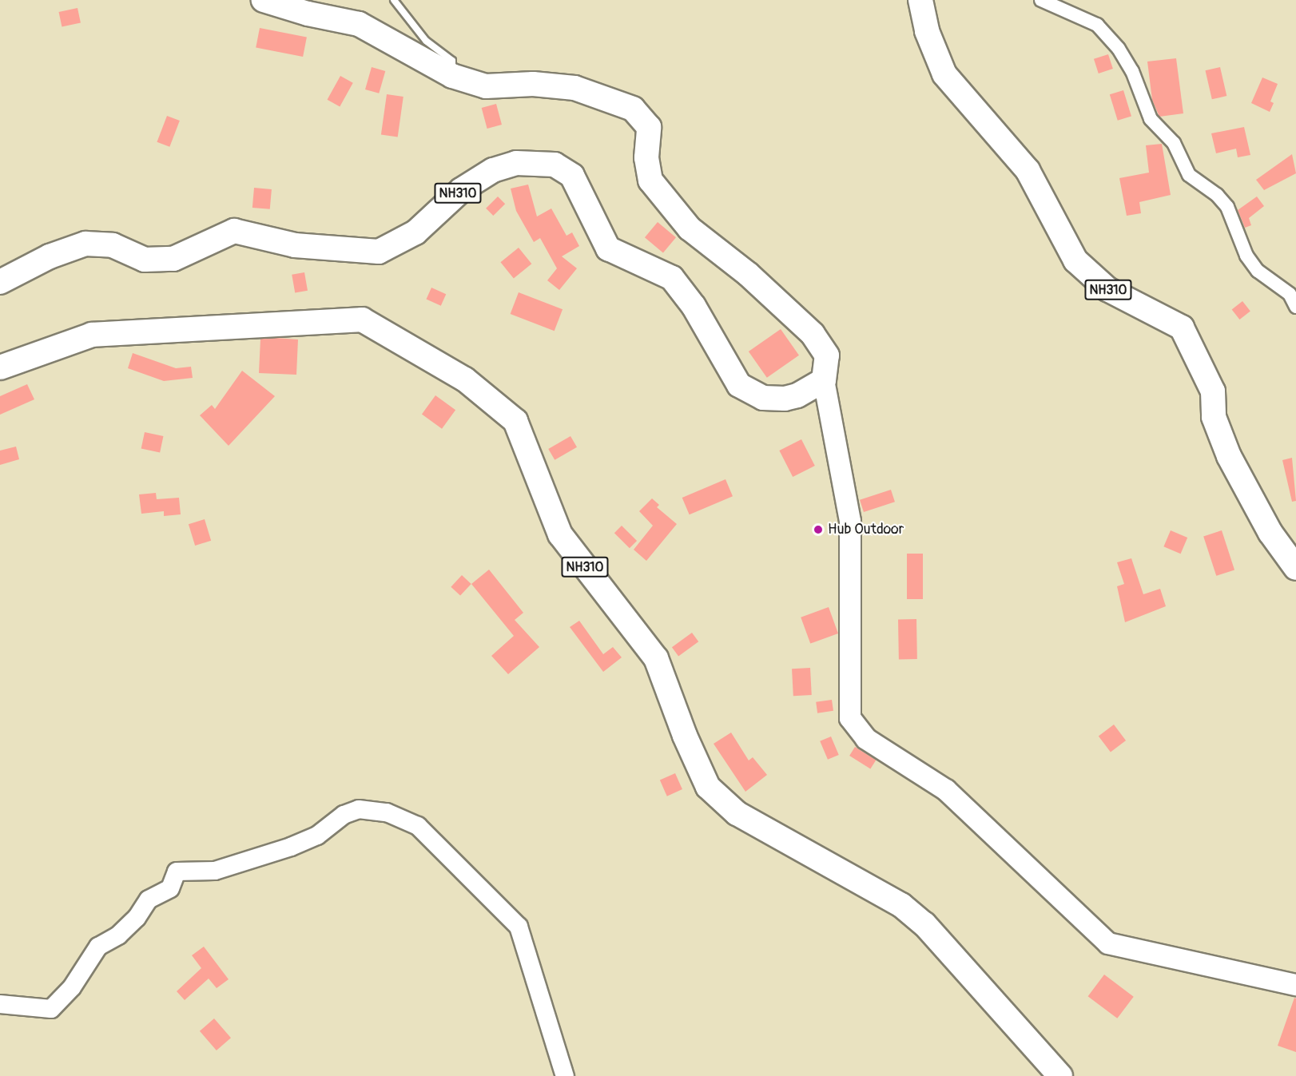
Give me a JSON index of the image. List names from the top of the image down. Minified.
{"streets":{"highway":["NH310"]},"places":["Hub Outdoor"]}
